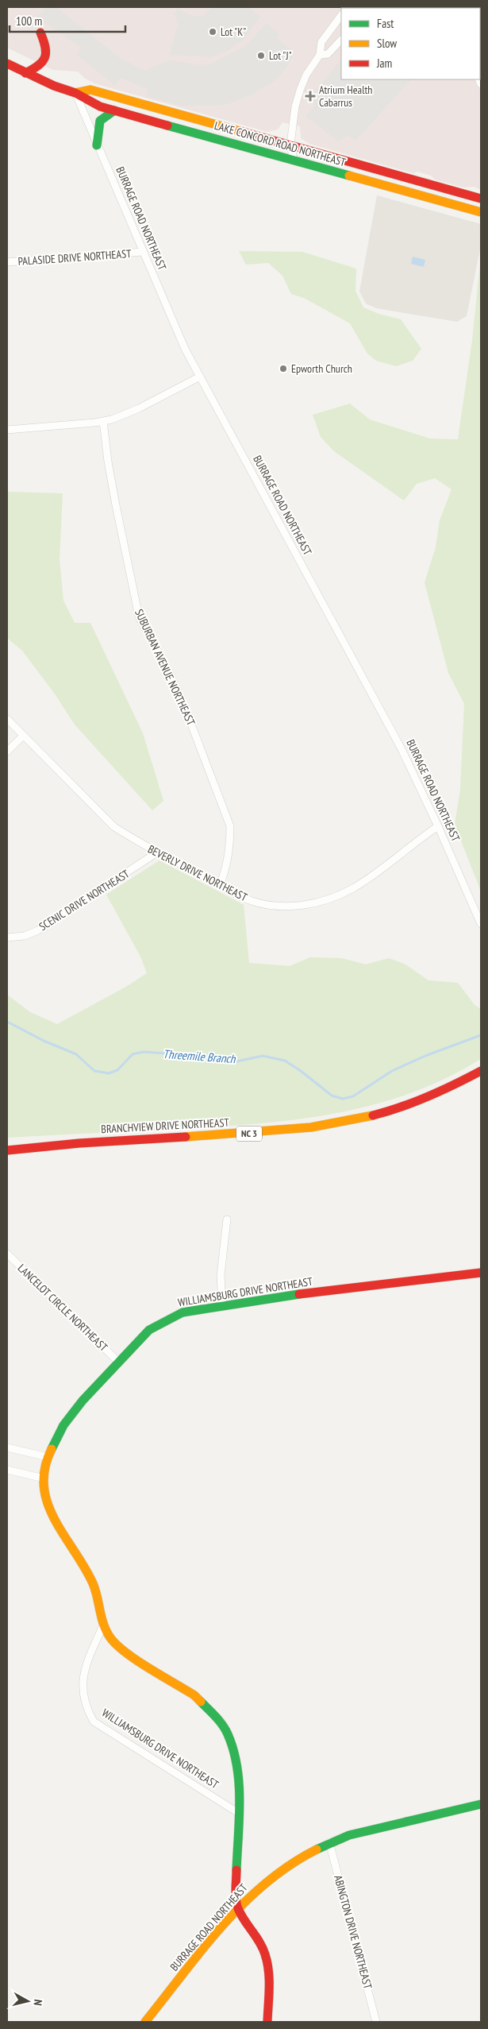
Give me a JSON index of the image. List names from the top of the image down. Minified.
{"streets":{"street":["LAKE CONCORD ROAD NORTHEAST","BURRAGE ROAD NORTHEAST","PALASIDE DRIVE NORTHEAST","SUBURBAN AVENUE NORTHEAST","BEVERLY DRIVE NORTHEAST","SCENIC DRIVE NORTHEAST","BRANCHVIEW DRIVE NORTHEAST","NC 3","WILLIAMSBURG DRIVE NORTHEAST","LANCELOT CIRCLE NORTHEAST","ABINGTON DRIVE NORTHEAST"]},"crossings":[["LAKE CONCORD ROAD NORTHEAST","BURRAGE ROAD NORTHEAST"],["BURRAGE ROAD NORTHEAST","PALASIDE DRIVE NORTHEAST"],["BURRAGE ROAD NORTHEAST","BEVERLY DRIVE NORTHEAST"],["BURRAGE ROAD NORTHEAST","WILLIAMSBURG DRIVE NORTHEAST"],["BURRAGE ROAD NORTHEAST","ABINGTON DRIVE NORTHEAST"],["SUBURBAN AVENUE NORTHEAST","BEVERLY DRIVE NORTHEAST"],["BEVERLY DRIVE NORTHEAST","SCENIC DRIVE NORTHEAST"],["WILLIAMSBURG DRIVE NORTHEAST","LANCELOT CIRCLE NORTHEAST"]],"water":["Threemile Branch"],"places":{"other":["Lot \"K\"","Lot \"J\"","Epworth Church"],"health":["Atrium Health Cabarrus"]},"legend":["Fast","Slow","Jam"],"scale_bar":"100 m","north":"right"}
